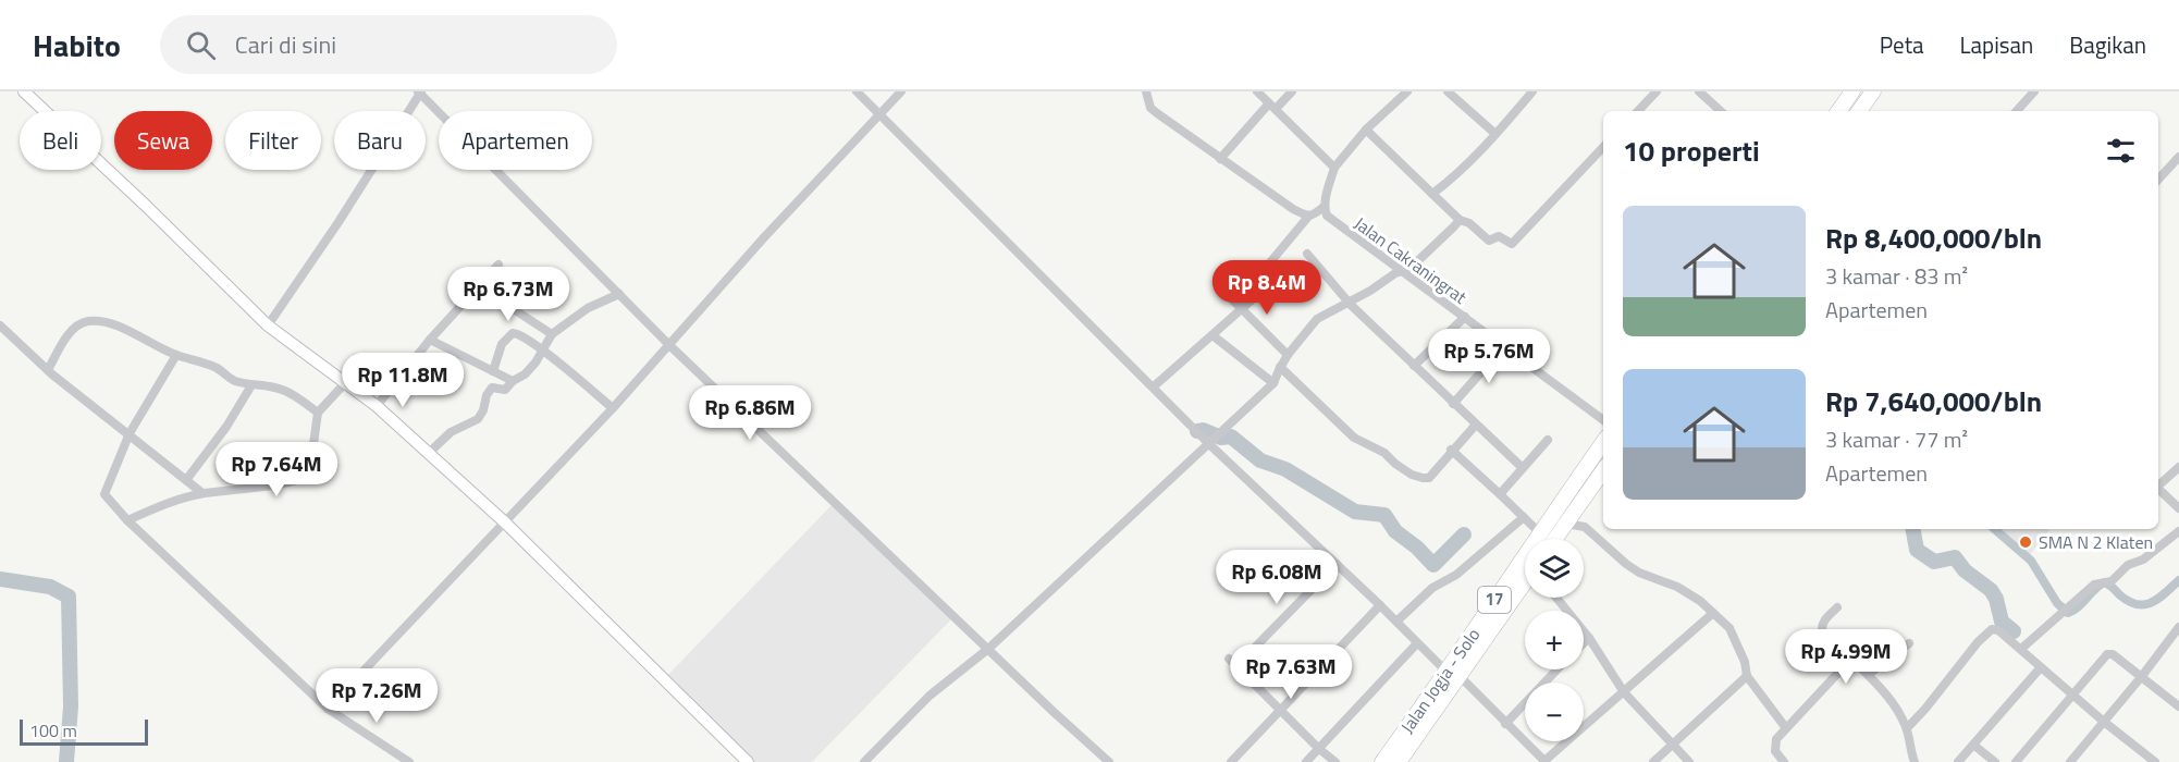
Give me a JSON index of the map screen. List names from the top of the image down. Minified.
{"streets":{"highway":["17","Jalan Jogja - Solo"],"street":["Jalan Cakraningrat"]},"places":["SMA N 2 Klaten"],"scale_bar":"100 m","page":{"header":"Habito","search":"Cari di sini","nav":["Peta","Lapisan","Bagikan"],"chip":["Beli","Sewa","Filter","Baru","Apartemen"],"heading":"10 properti","list":[{"name":"Rp 8,400,000/bln","note":"3 kamar · 83 m² · Apartemen"},{"name":"Rp 7,640,000/bln","note":"3 kamar · 77 m² · Apartemen"}],"price":["Rp 8.4M","Rp 6.73M","Rp 5.76M","Rp 11.8M","Rp 6.86M","Rp 7.64M","Rp 6.08M","Rp 4.99M","Rp 7.63M","Rp 7.26M"],"map_buttons":["+","−"],"scale":"100 m"}}
